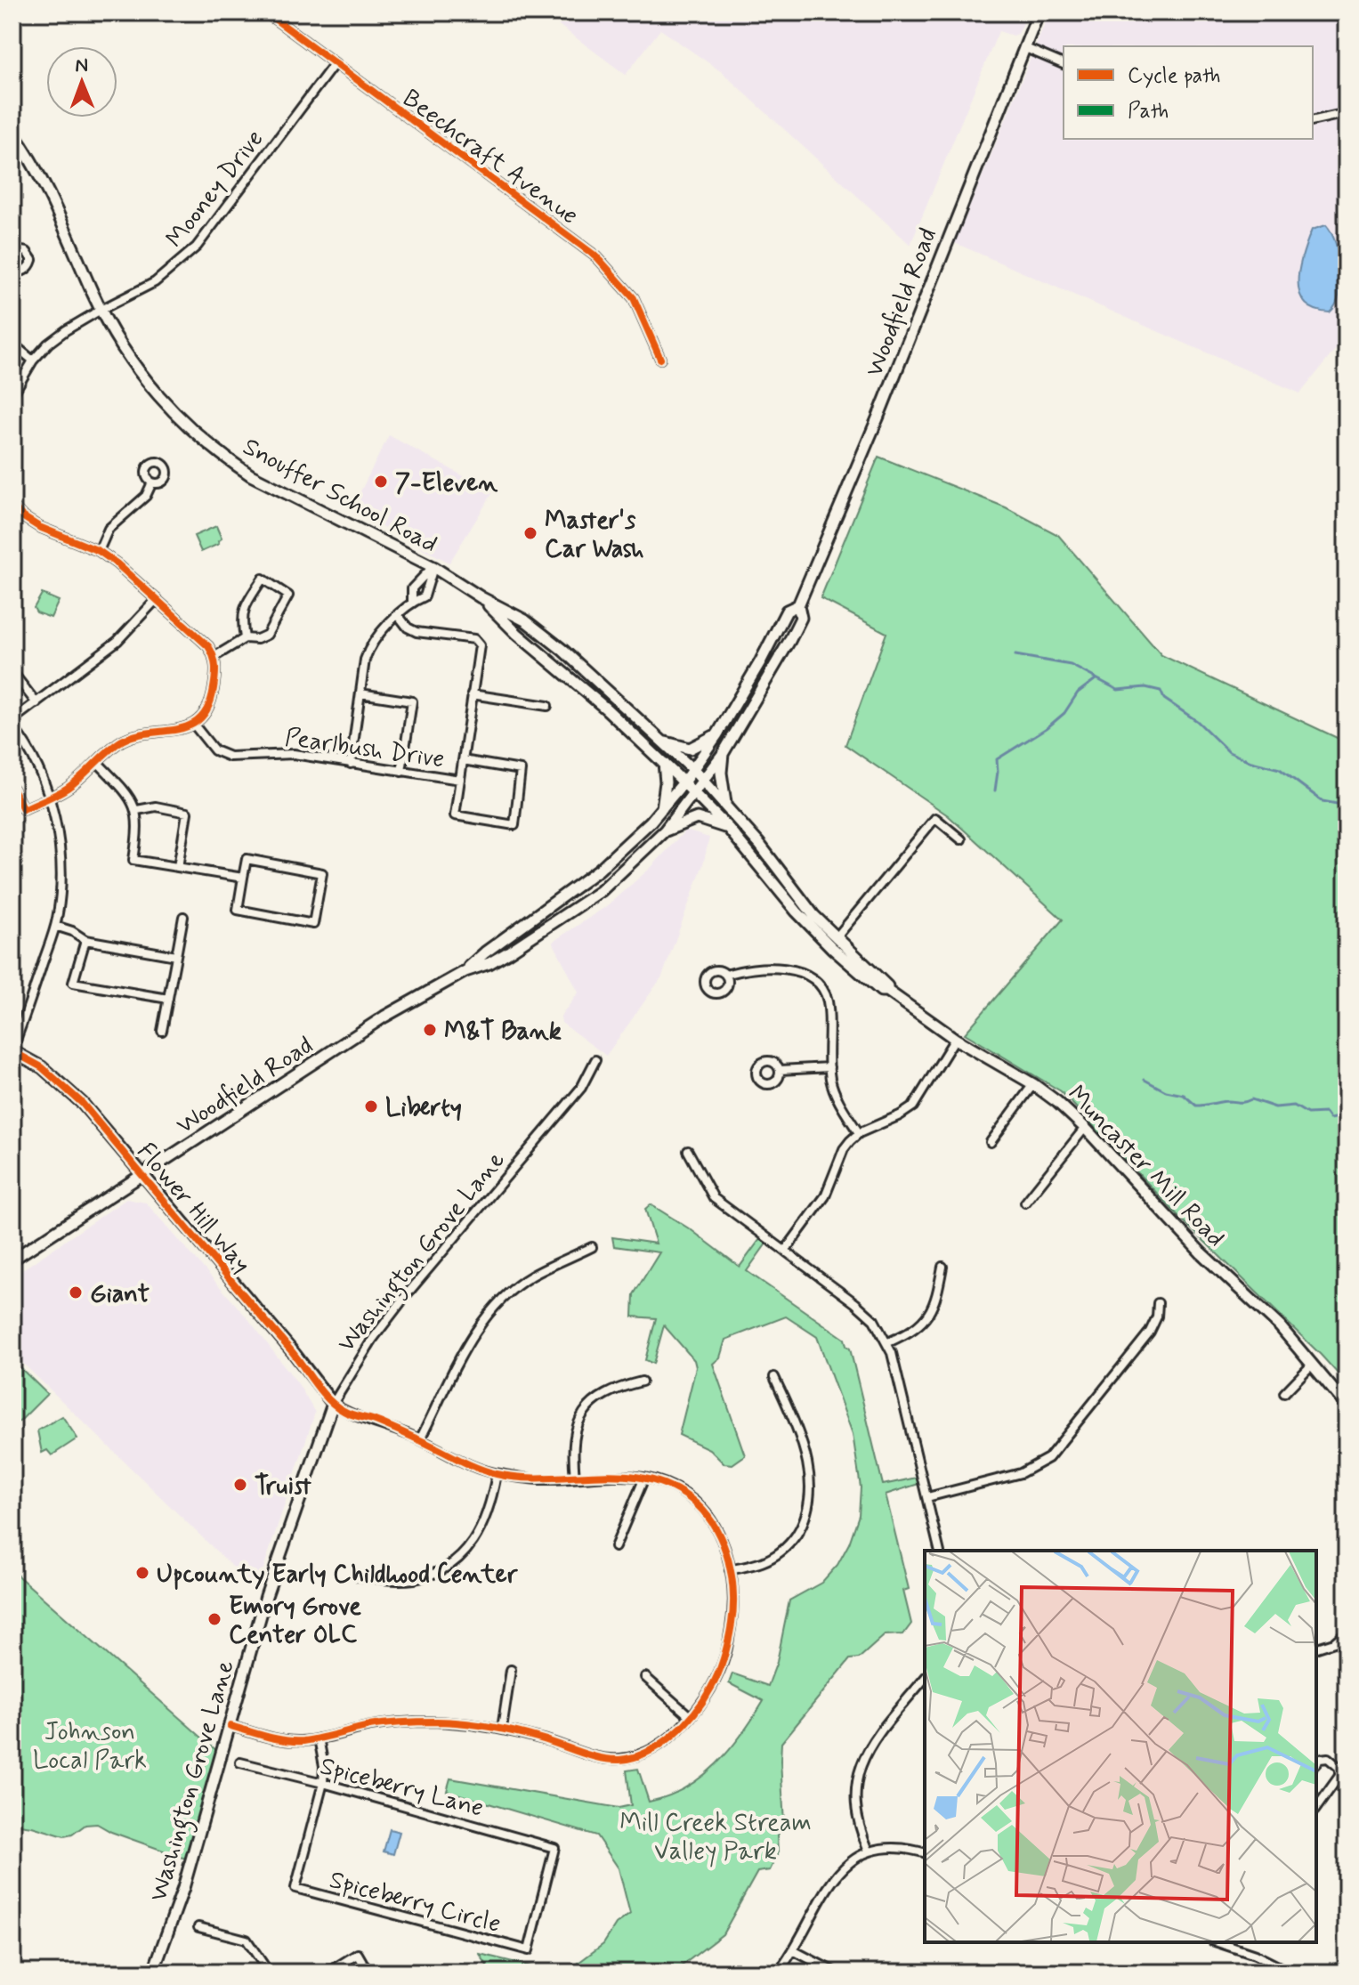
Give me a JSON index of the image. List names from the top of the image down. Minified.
{"streets":{"main road":["Woodfield Road","Snouffer School Road","Muncaster Mill Road","Flower Hill Way","Washington Grove Lane"],"street":["Beechcraft Avenue","Mooney Drive","Pearlbush Drive","Spiceberry Lane","Spiceberry Circle"]},"crossings":[["Beechcraft Avenue","Mooney Drive"],["Mooney Drive","Snouffer School Road"],["Woodfield Road","Snouffer School Road"],["Woodfield Road","Muncaster Mill Road"],["Woodfield Road","Flower Hill Way"],["Snouffer School Road","Muncaster Mill Road"],["Flower Hill Way","Washington Grove Lane"],["Spiceberry Lane","Spiceberry Circle"]],"parks":["Johnson Local Park","Mill Creek Stream Valley Park"],"places":["7-Eleven","Master's Car Wash","M&T Bank","Liberty","Giant","Truist","Upcounty Early Childhood Center","Emory Grove Center OLC"],"legend":["Cycle path","Path"],"north":"top"}
